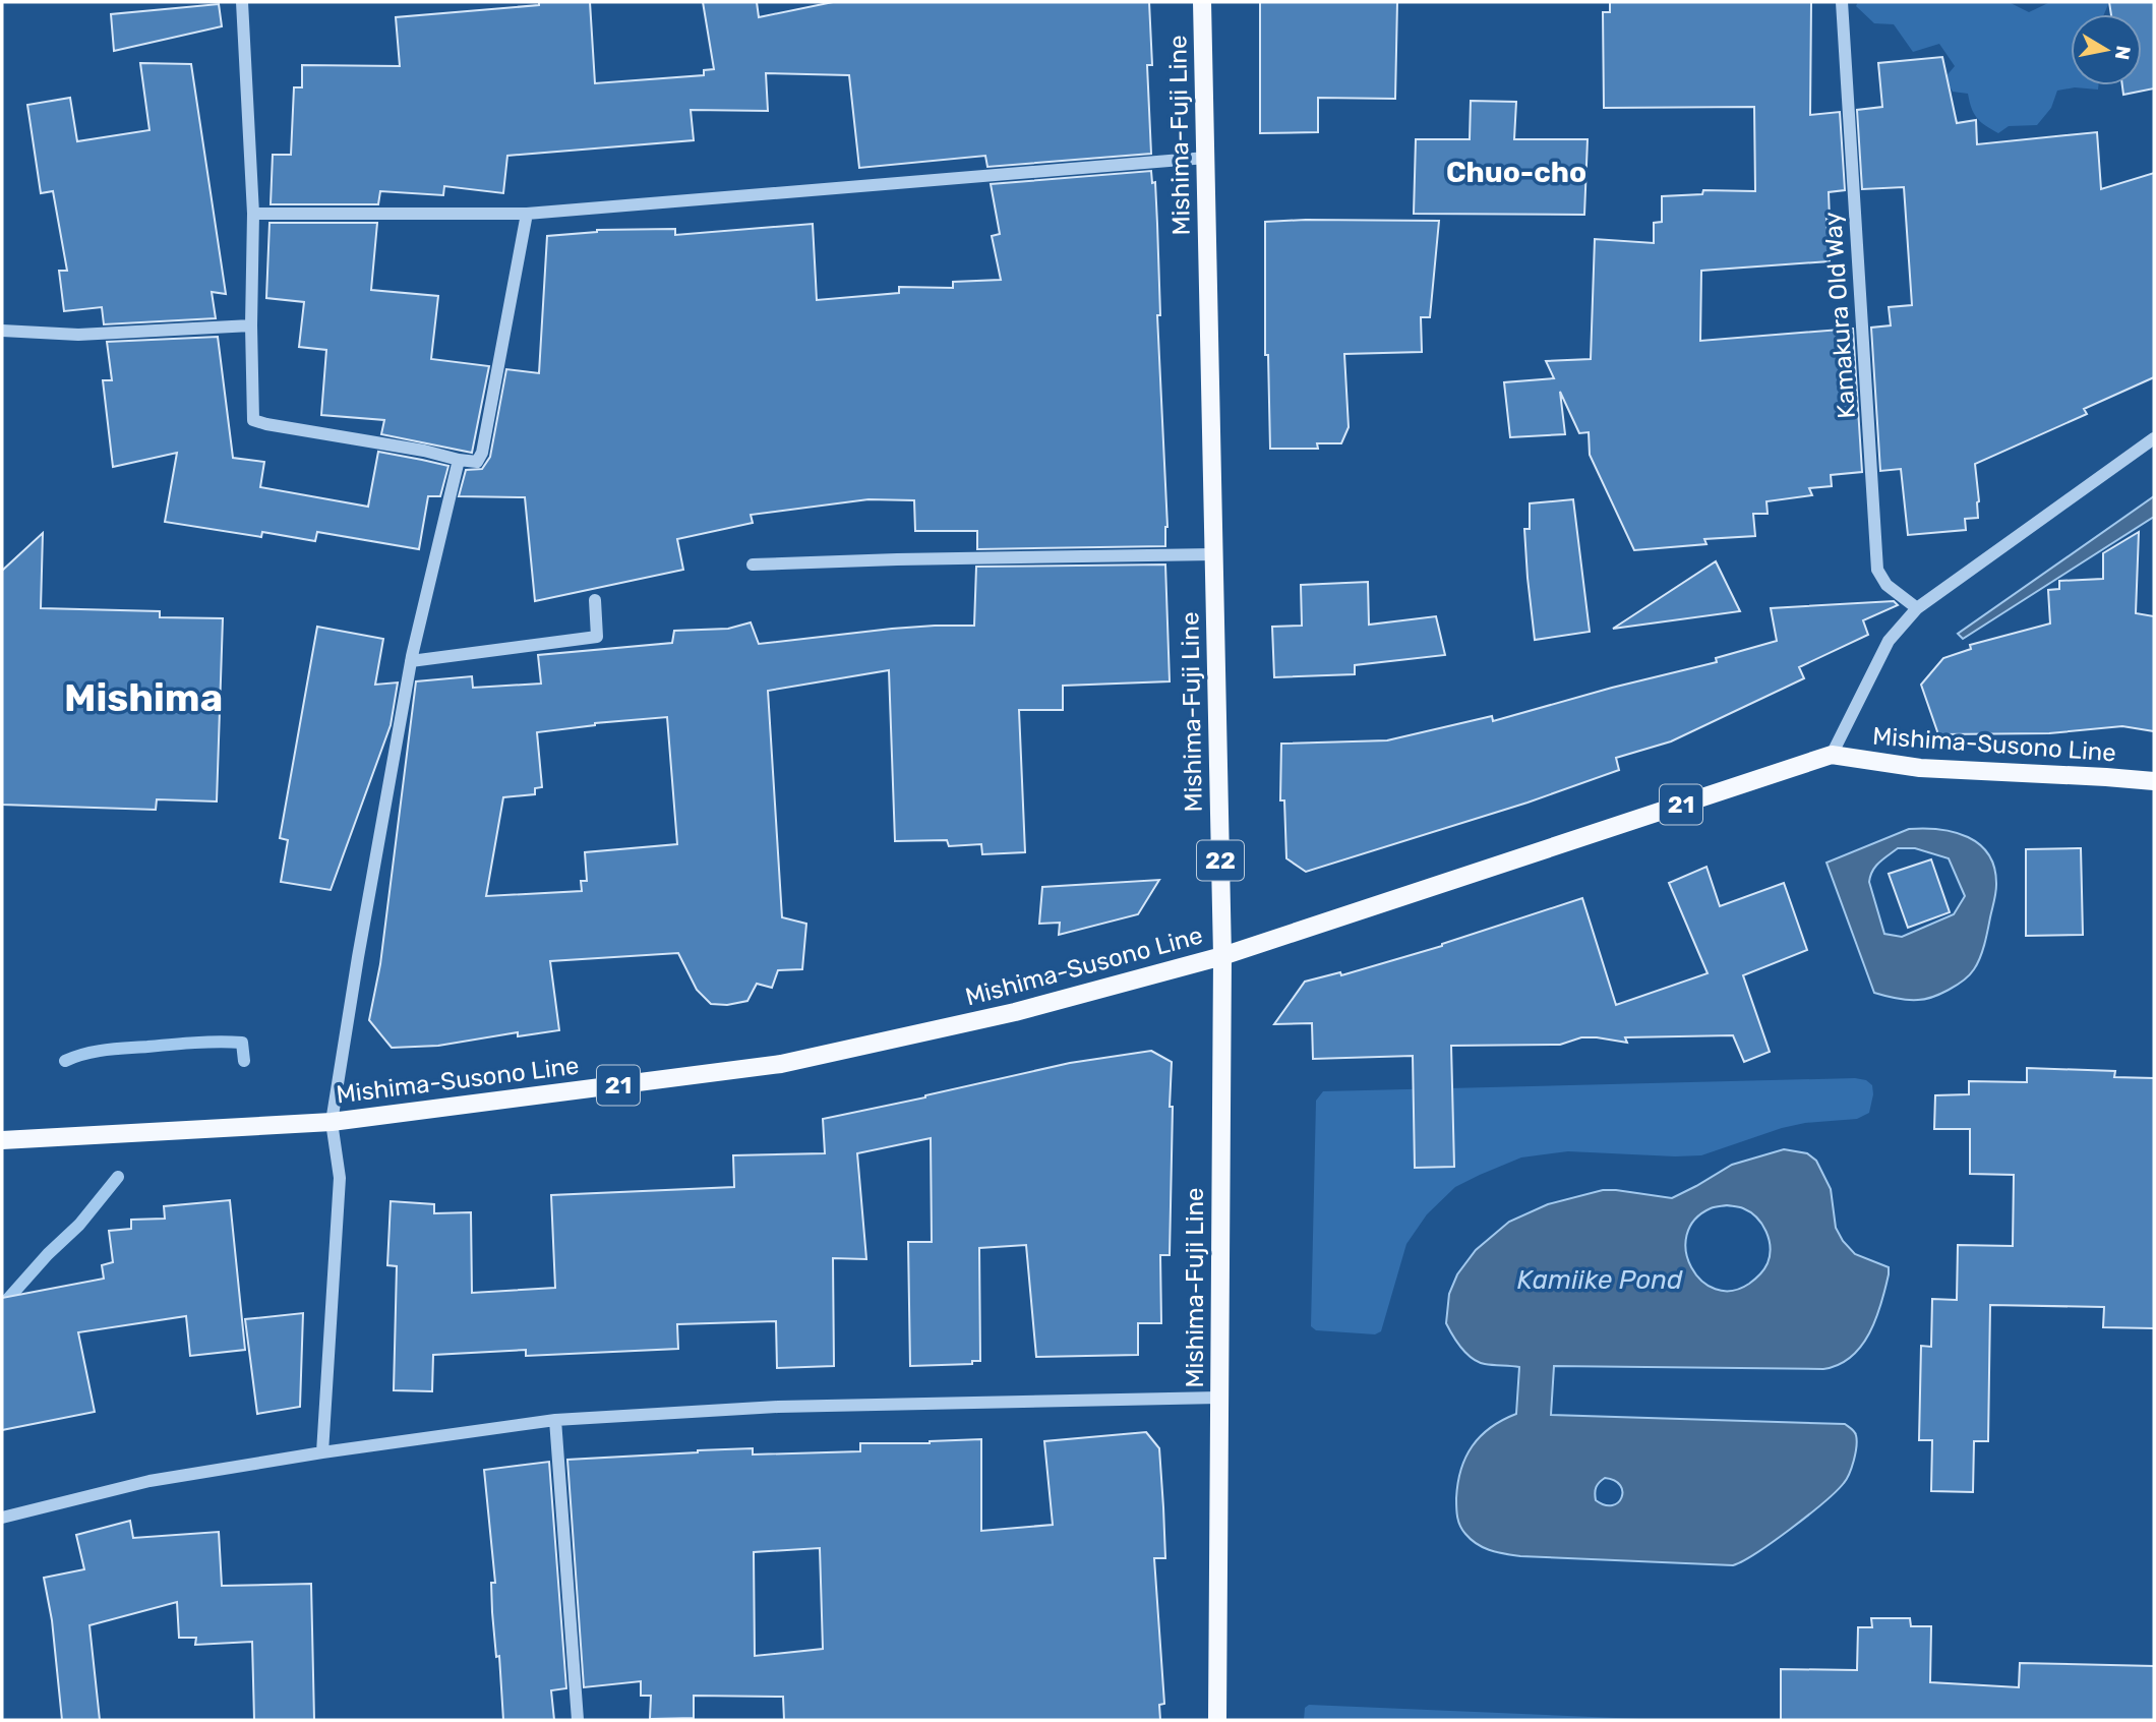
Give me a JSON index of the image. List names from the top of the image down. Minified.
{"streets":{"main road":["Mishima-Fuji Line","Mishima-Susono Line","21","22"],"street":["Kamakura Old Way"]},"crossings":[["Mishima-Fuji Line","Mishima-Susono Line"]],"districts":["Chuo-cho","Mishima"],"water":["Kamiike Pond"],"north":"right"}
